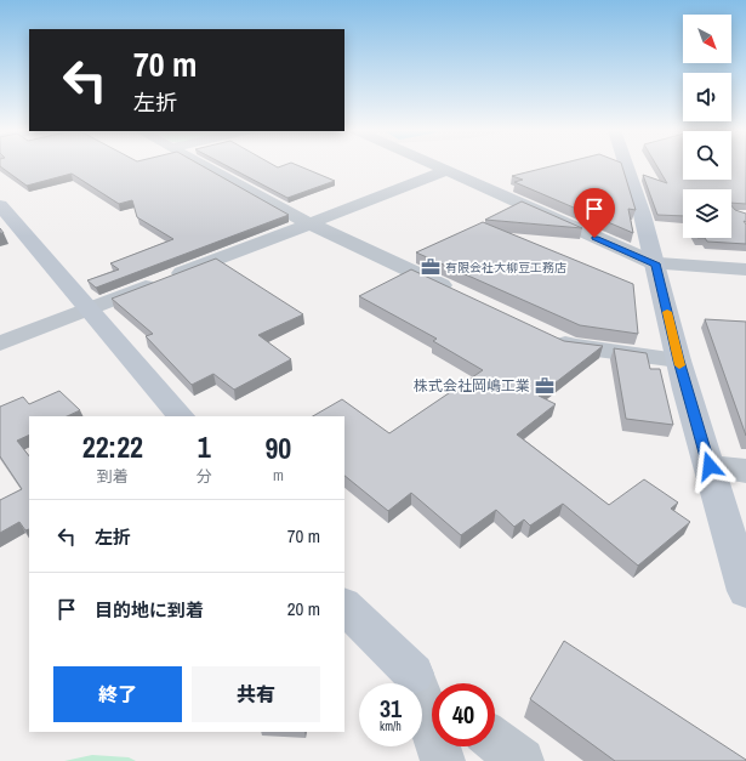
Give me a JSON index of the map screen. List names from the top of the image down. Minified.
{"places":{"office":["有限会社大柳豆工務店","株式会社岡嶋工業"]},"north":"bottom right","page":{"turn":["70 m","左折"],"eta":["22:22","到着","1","分","90","m"],"list":[{"name":"左折","value":"70 m"},{"name":"目的地に到着","value":"20 m"}],"buttons":["終了","共有"],"speed":"31 km/h","limit":"40"}}
